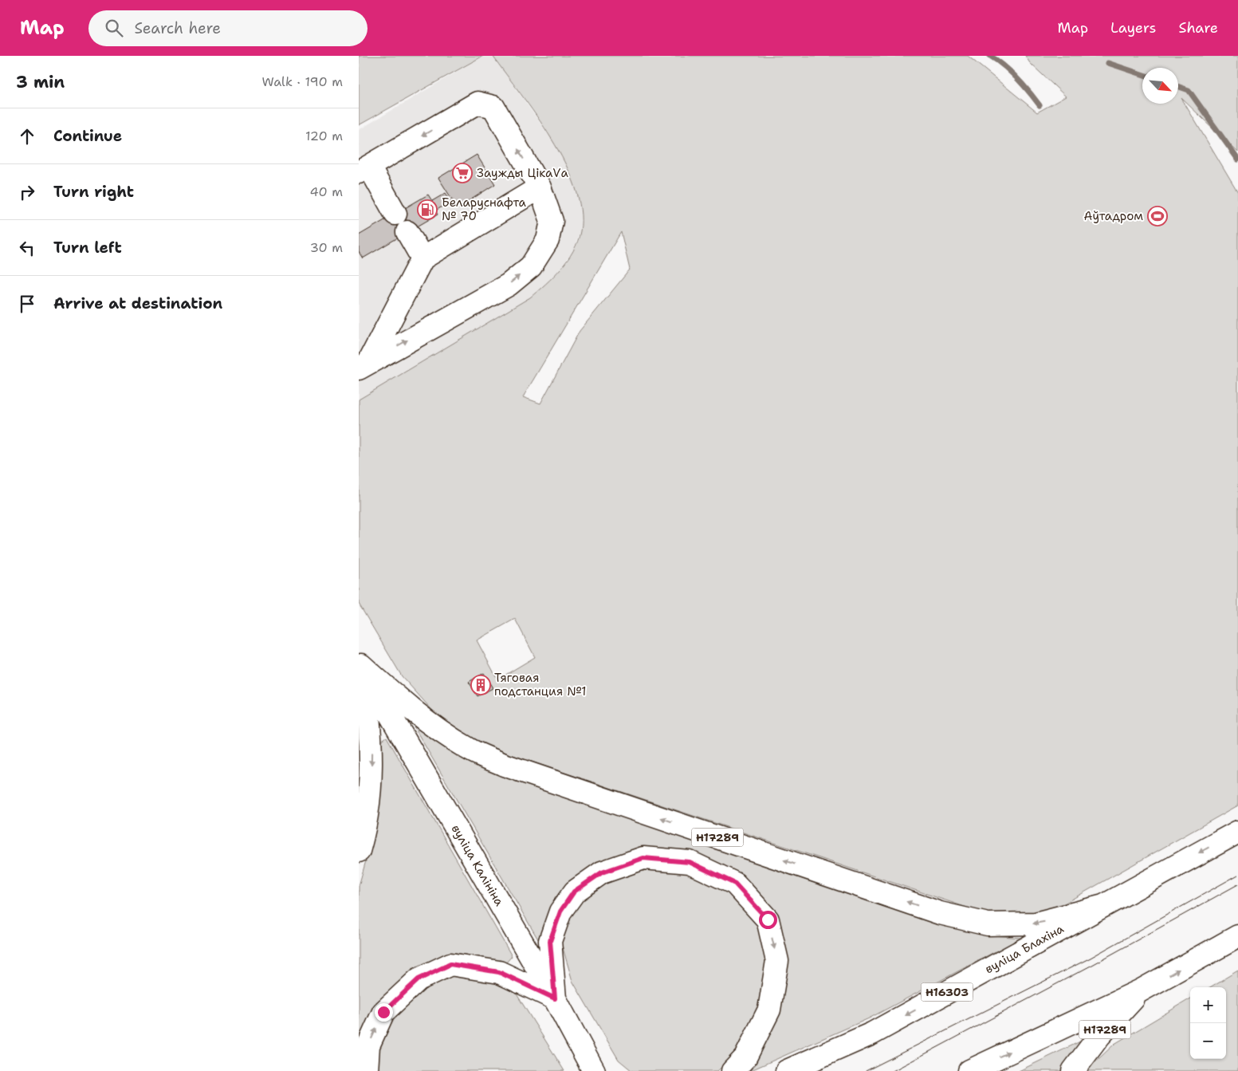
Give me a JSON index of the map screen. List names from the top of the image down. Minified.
{"streets":{"main road":["Н17289","вуліца Калініна","вуліца Блахіна","Н16303"]},"crossings":[["Н17289","вуліца Калініна"],["Н17289","вуліца Блахіна"]],"places":{"supermarket":["Заужды ЦікаVа"],"fuel station":["Беларуснафта № 70"],"sports":["Аўтадром"],"building":["Тяговая подстанция №1"]},"north":"bottom right","page":{"header":"Map","search":"Search here","nav":["Map","Layers","Share"],"heading":["3 min","Walk · 190 m"],"list":[["Continue","120 m"],["Turn right","40 m"],["Turn left","30 m"],"Arrive at destination"],"map_buttons":["+","−"]}}
